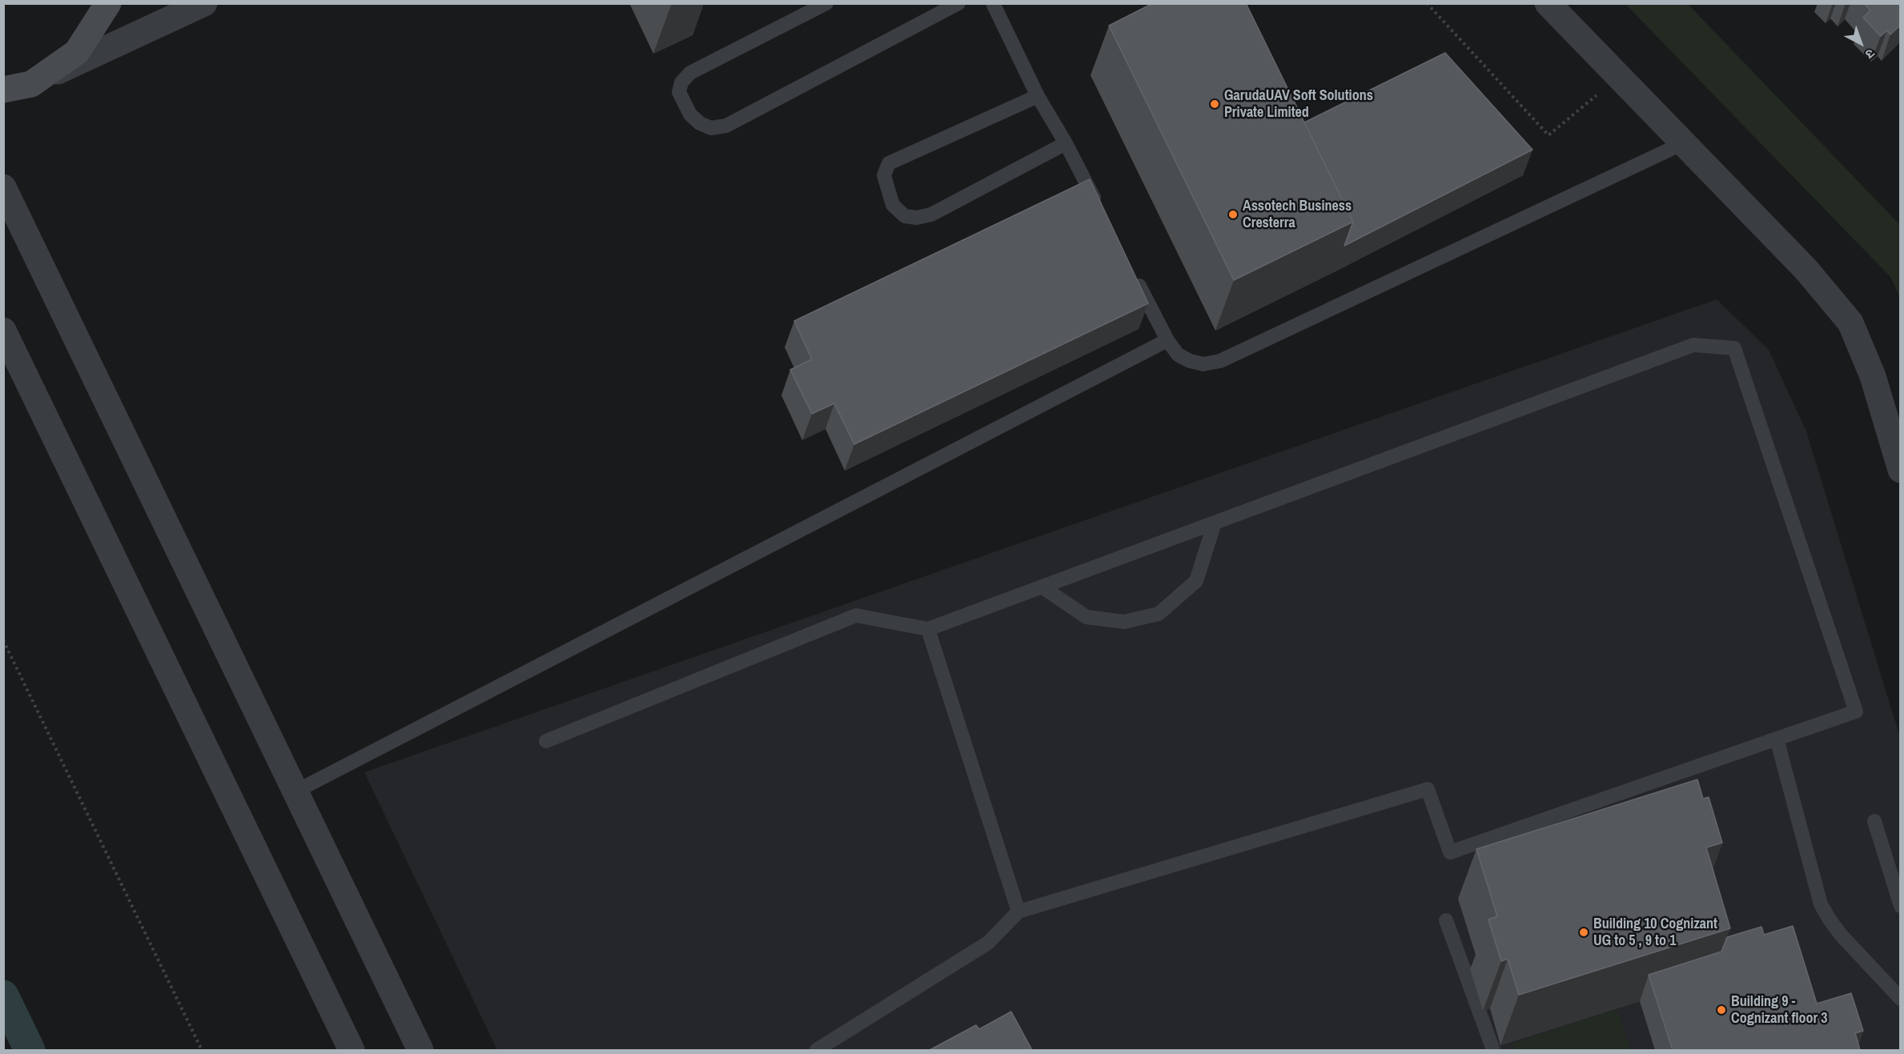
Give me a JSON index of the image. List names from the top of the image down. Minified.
{"places":["GarudaUAV Soft Solutions Private Limited","Assotech Business Cresterra","Building 10 Cognizant UG to 5 , 9 to 1","Building 9 - Cognizant floor 3"],"north":"bottom right"}
